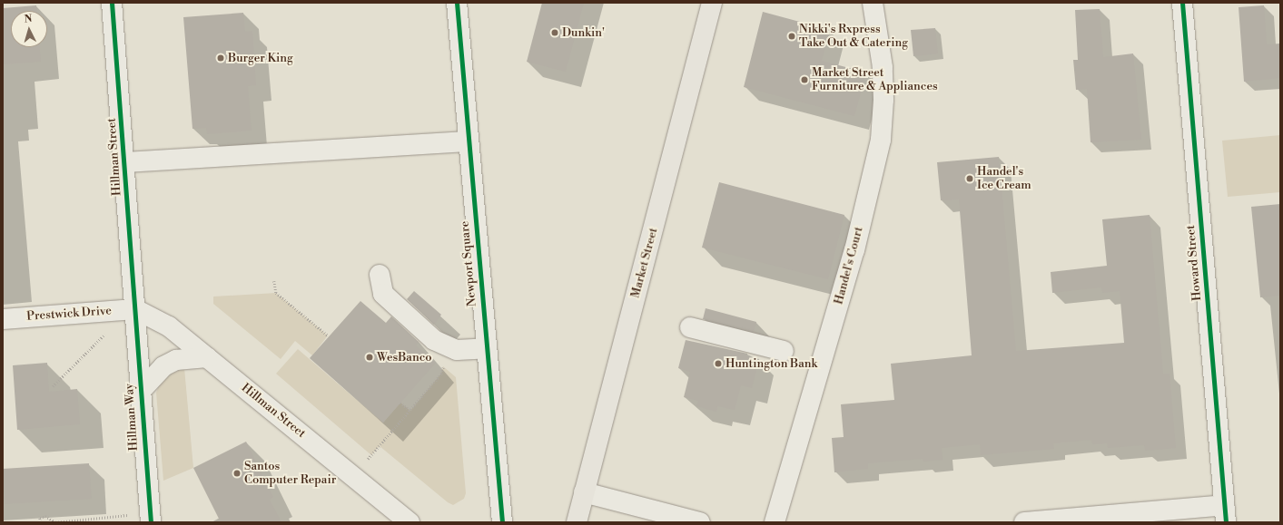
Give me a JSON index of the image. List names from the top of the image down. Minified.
{"streets":{"main road":["Market Street"],"street":["Hillman Street","Howard Street","Newport Square","Handel's Court","Prestwick Drive","Hillman Way"]},"crossings":[["Hillman Street","Prestwick Drive"],["Hillman Street","Hillman Way"],["Prestwick Drive","Hillman Way"]],"places":["Dunkin'","Nikki's Rxpress Take Out & Catering","Burger King","Market Street Furniture & Appliances","Handel's Ice Cream","WesBanco","Huntington Bank","Santos Computer Repair"],"north":"top"}
